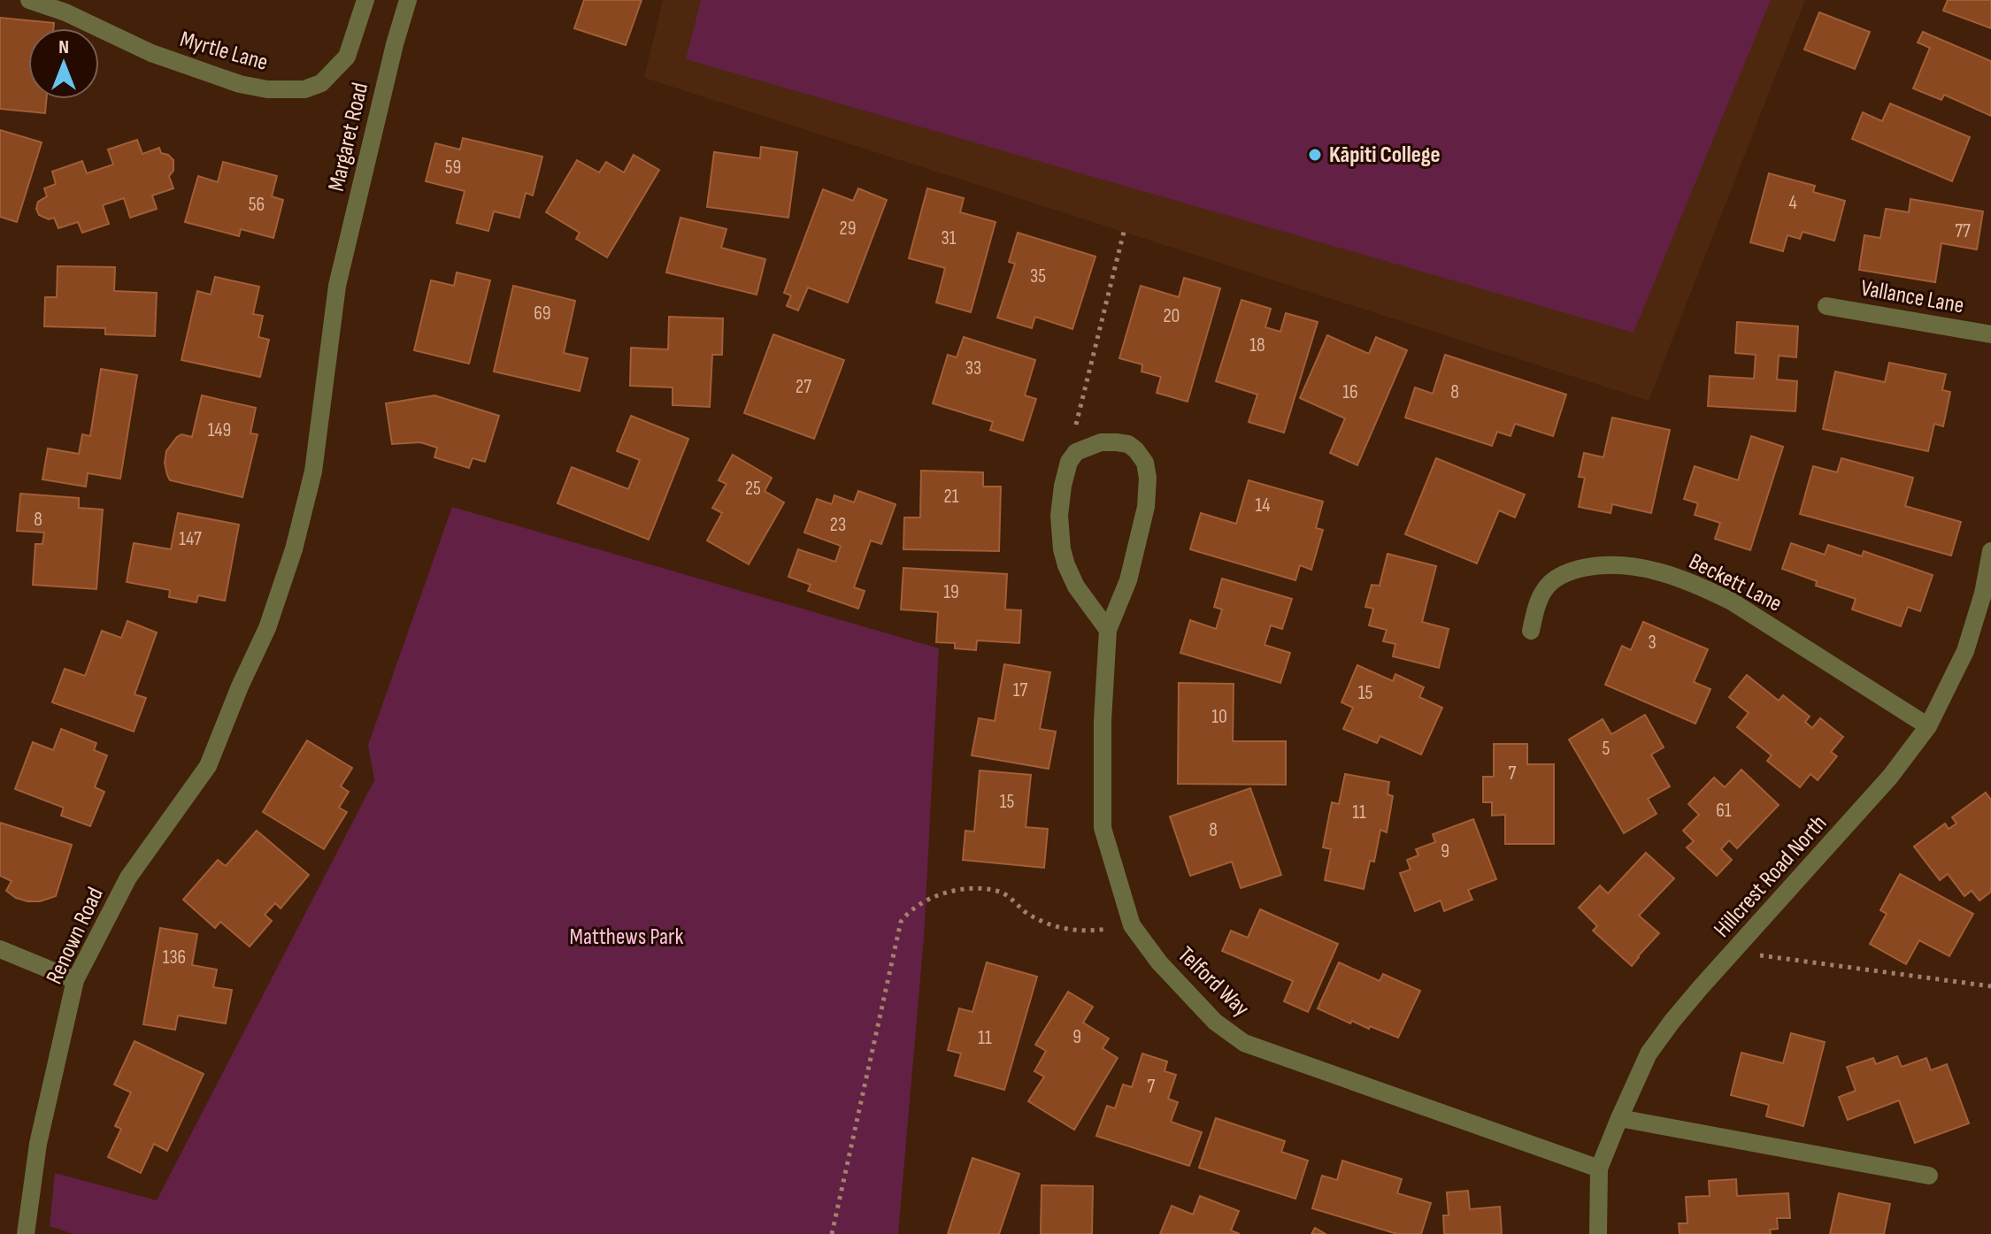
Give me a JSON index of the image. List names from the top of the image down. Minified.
{"streets":{"street":["Myrtle Lane","Margaret Road","Vallance Lane","Beckett Lane","Hillcrest Road North","Renown Road","Telford Way"]},"crossings":[["Margaret Road","Renown Road"],["Beckett Lane","Hillcrest Road North"],["Hillcrest Road North","Telford Way"]],"parks":["Matthews Park"],"places":["Kāpiti College"],"house_numbers":["59","4","56","29","77","31","35","69","20","18","33","27","16","8","149","25","21","14","8","23","147","19","3","17","15","10","5","7","15","61","11","8","9","136","9","11","7"],"north":"top"}
